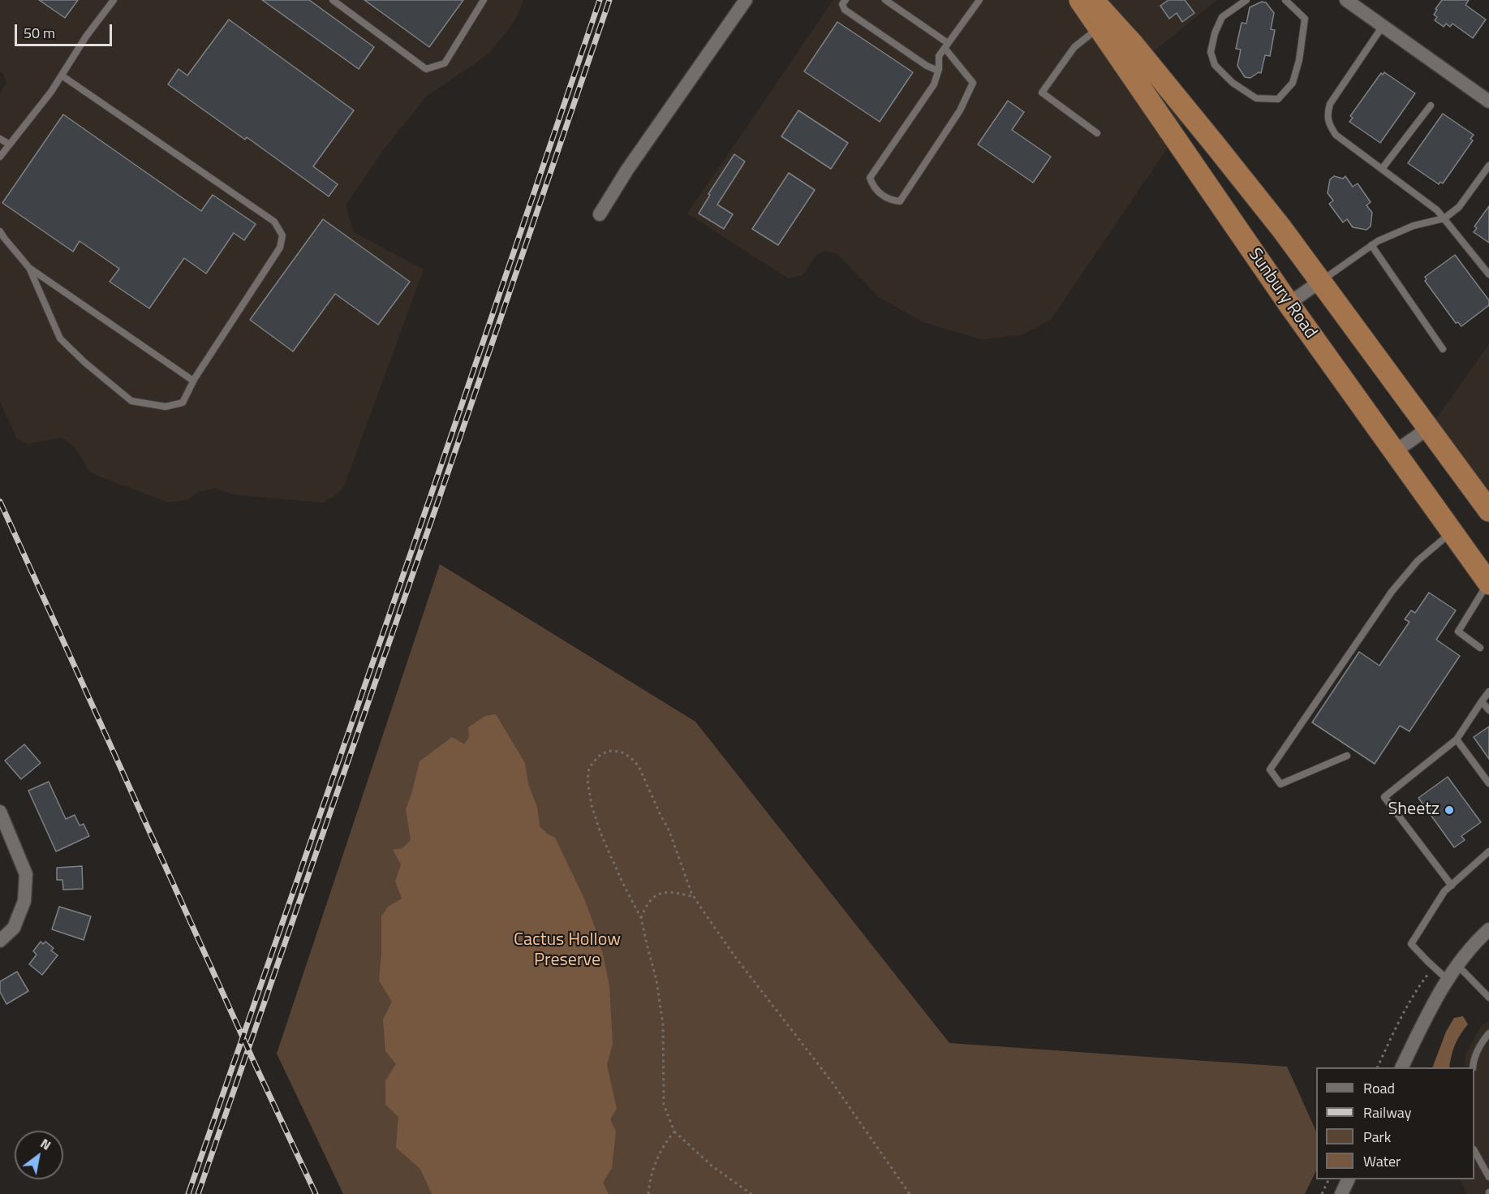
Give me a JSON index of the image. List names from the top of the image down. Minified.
{"streets":{"highway":["Sunbury Road"]},"parks":["Cactus Hollow Preserve"],"places":["Sheetz"],"legend":["Road","Railway","Park","Water"],"scale_bar":"50 m","north":"top right"}
